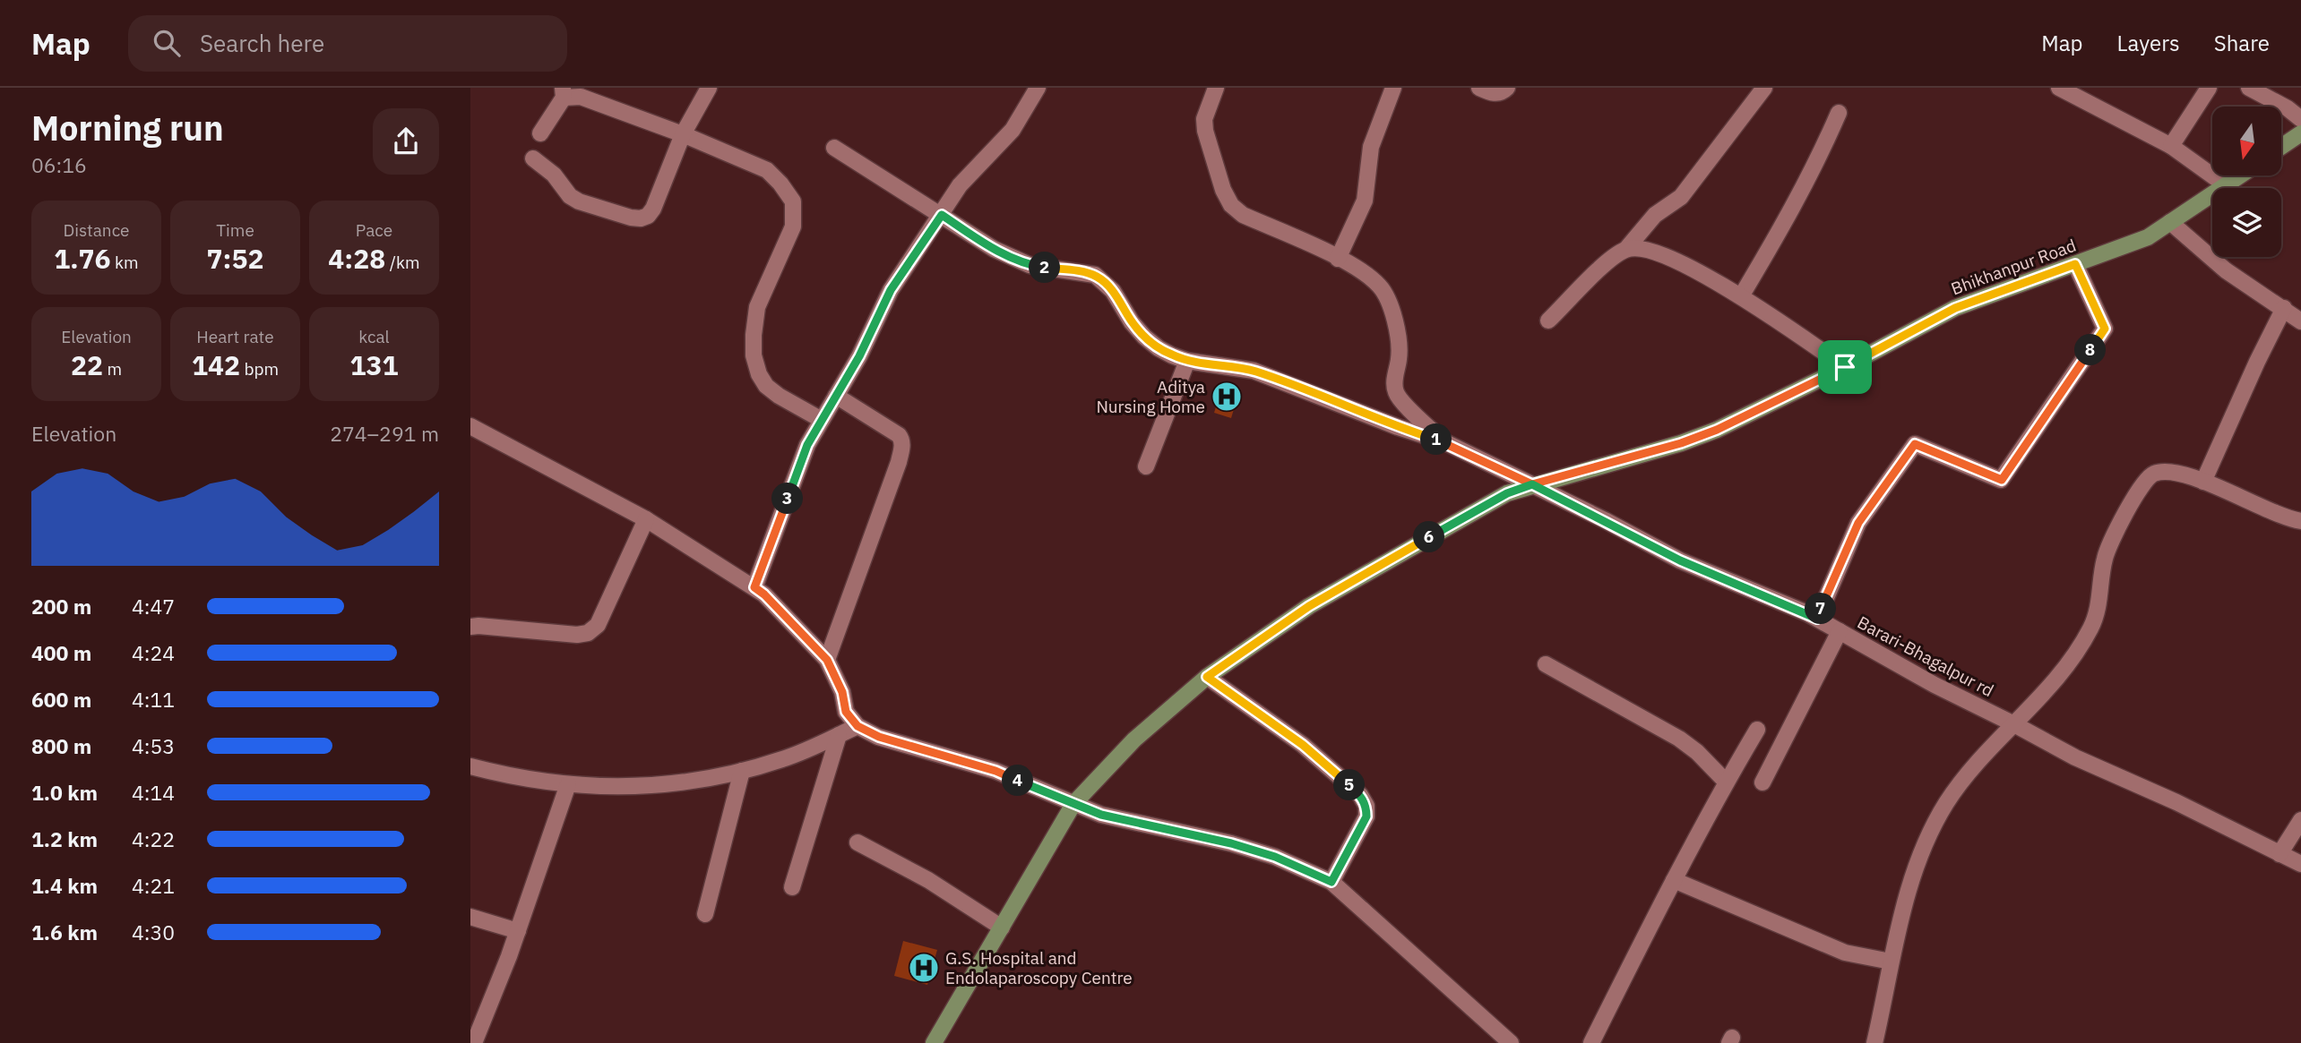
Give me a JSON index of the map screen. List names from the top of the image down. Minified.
{"streets":{"main road":["Bhikhanpur Road"],"street":["Barari-Bhagalpur rd"]},"crossings":[["Bhikhanpur Road","Barari-Bhagalpur rd"]],"places":{"hospital":["Aditya Nursing Home","G.S. Hospital and Endolaparoscopy Centre"]},"north":"bottom","page":{"header":"Map","search":"Search here","nav":["Map","Layers","Share"],"heading":["Morning run","06:16"],"stats":[["Distance","1.76 km"],["Time","7:52"],["Pace","4:28 /km"],["Elevation","22 m"],["Heart rate","142 bpm"],["kcal","131"]],"pins":["2","8","1","3","6","7","4","5"],"chart":["Elevation","274–291 m"],"list":[{"name":"200 m","note":"4:47"},{"name":"400 m","note":"4:24"},{"name":"600 m","note":"4:11"},{"name":"800 m","note":"4:53"},{"name":"1.0 km","note":"4:14"},{"name":"1.2 km","note":"4:22"},{"name":"1.4 km","note":"4:21"},{"name":"1.6 km","note":"4:30"}]}}
